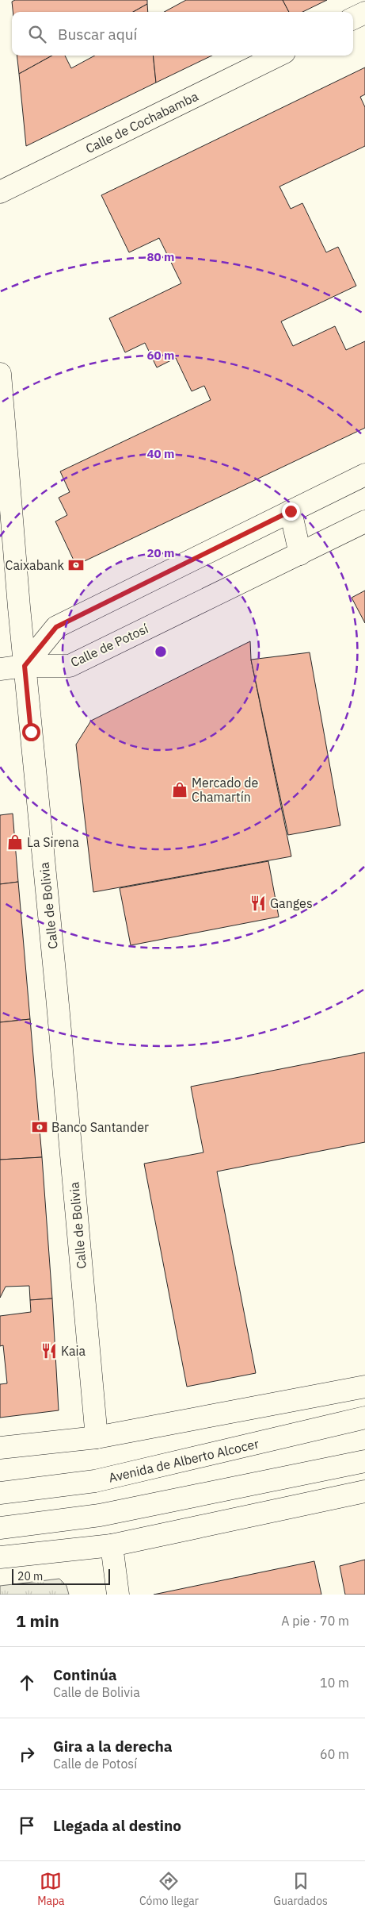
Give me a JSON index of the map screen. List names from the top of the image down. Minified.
{"streets":{"street":["Calle de Cochabamba","Calle de Potosí","Calle de Bolivia","Avenida de Alberto Alcocer"]},"crossings":[["Calle de Potosí","Calle de Bolivia"]],"places":{"bank":["Caixabank","Banco Santander"],"shop":["Mercado de Chamartín","La Sirena"],"restaurant":["Ganges","Kaia"]},"scale_bar":"20 m","page":{"search":"Buscar aquí","scale":"20 m","heading":["1 min","A pie · 70 m"],"list":[["Continúa","Calle de Bolivia","10 m"],["Gira a la derecha","Calle de Potosí","60 m"],"Llegada al destino"],"nav":["Mapa","Cómo llegar","Guardados"]},"rings":["80 m","60 m","40 m","20 m"]}
